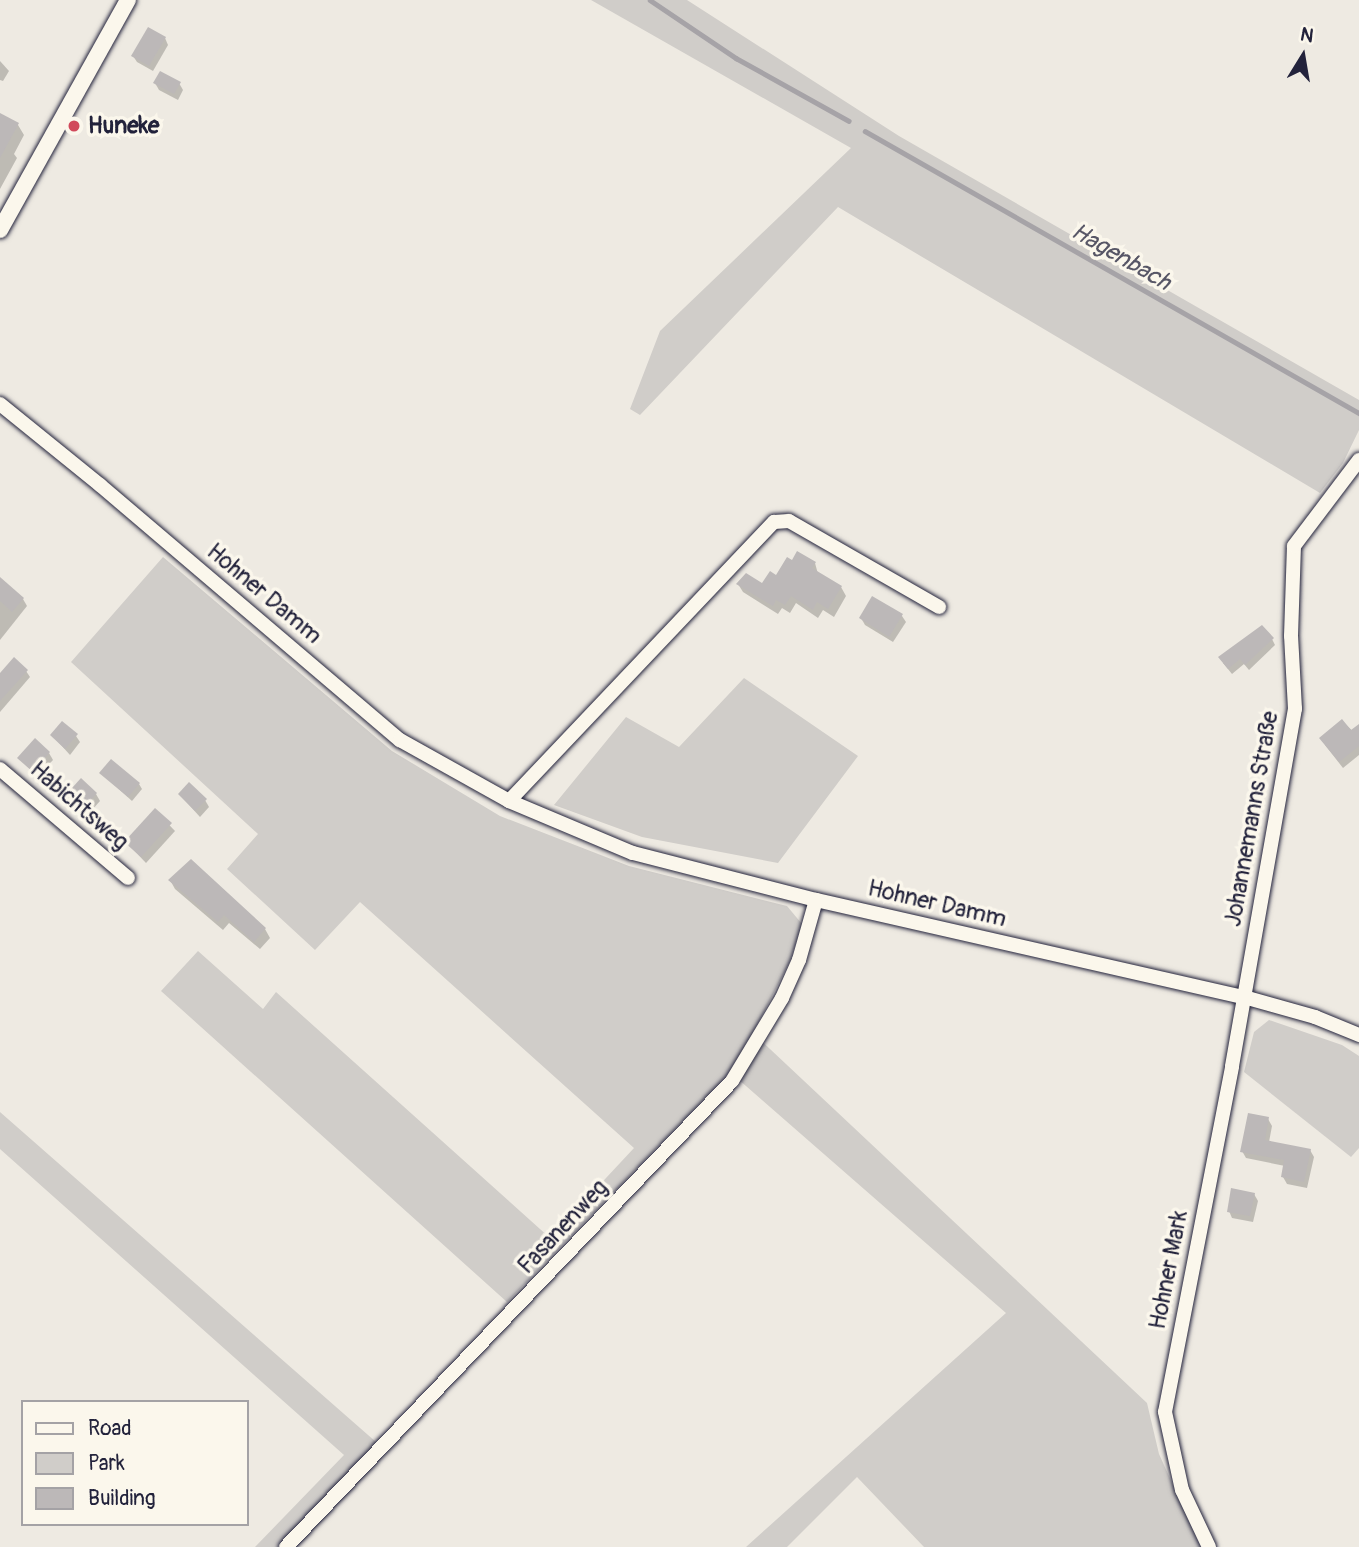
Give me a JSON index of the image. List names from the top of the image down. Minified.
{"streets":{"street":["Hohner Damm","Habichtsweg","Johannemanns Straße","Fasanenweg","Hohner Mark"]},"crossings":[["Hohner Damm","Johannemanns Straße"],["Hohner Damm","Fasanenweg"],["Hohner Damm","Hohner Mark"],["Johannemanns Straße","Hohner Mark"]],"water":["Hagenbach"],"places":["Huneke"],"legend":["Road","Park","Building"],"north":"top"}
